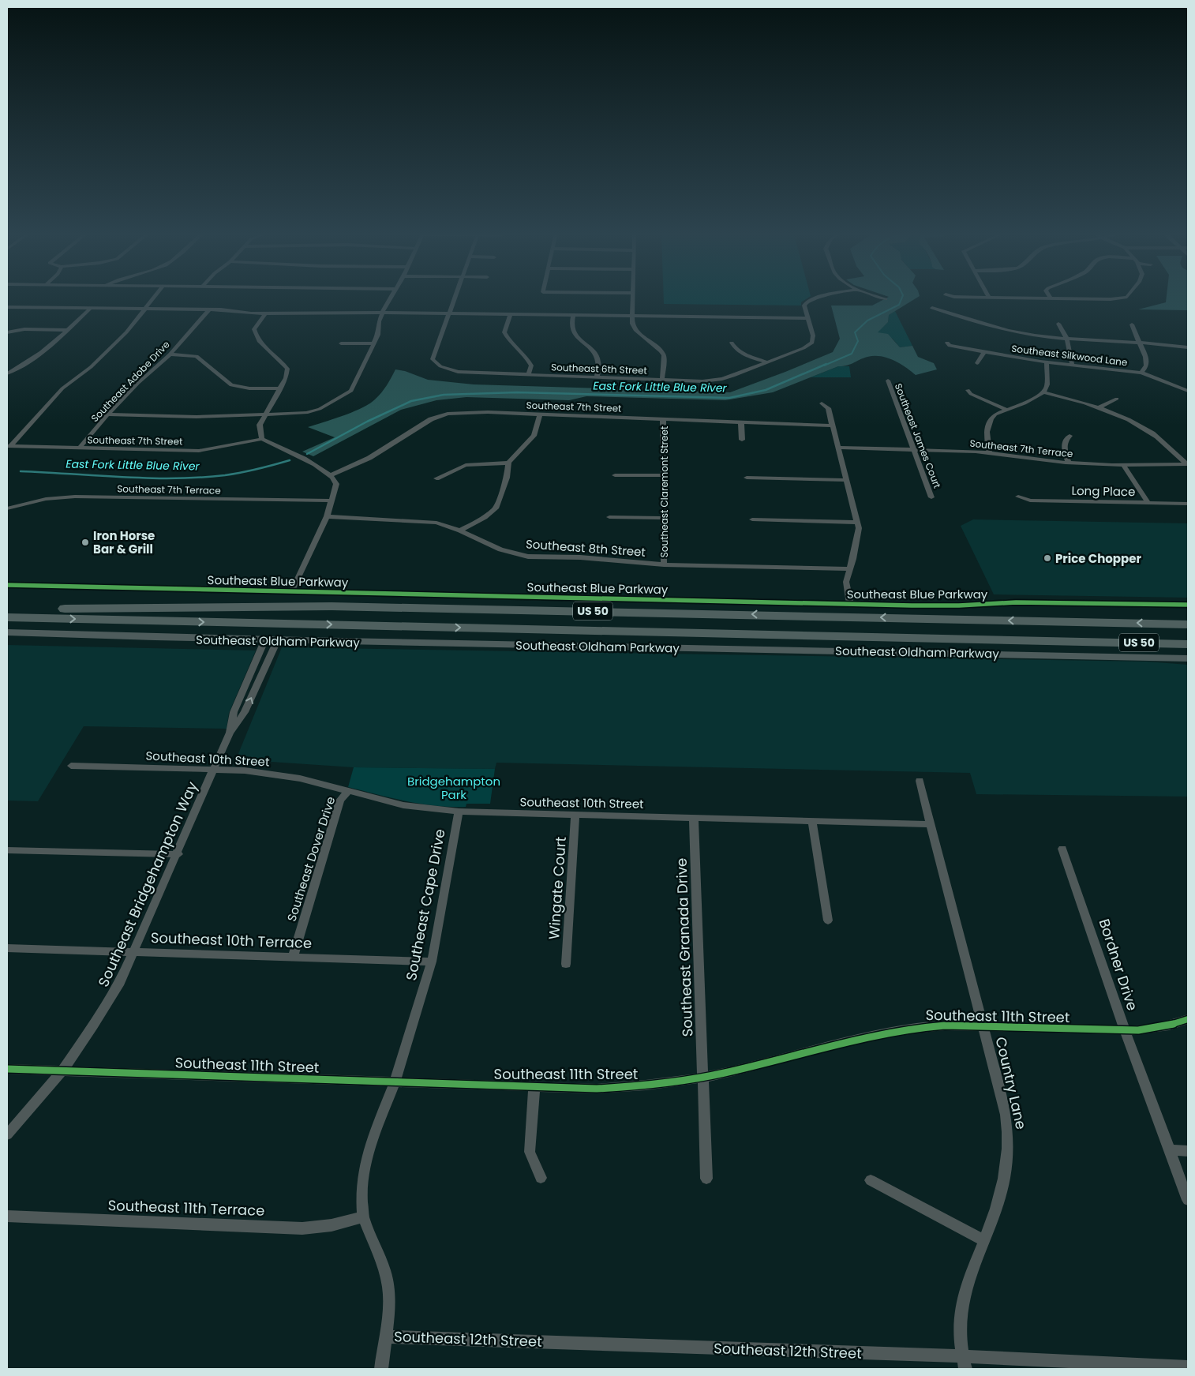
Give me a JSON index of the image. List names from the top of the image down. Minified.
{"streets":{"highway":["US 50"],"street":["Southeast Silkwood Lane","Southeast 6th Street","Southeast Adobe Drive","Southeast 7th Street","Southeast James Court","Southeast 7th Terrace","Long Place","Southeast Claremont Street","Southeast 8th Street","Southeast Blue Parkway","Southeast Oldham Parkway","Southeast 10th Street","Southeast Dover Drive","Southeast Bridgehampton Way","Wingate Court","Southeast Cape Drive","Southeast 10th Terrace","Southeast Granada Drive","Bordner Drive","Southeast 11th Street","Country Lane","Southeast 11th Terrace","Southeast 12th Street"]},"crossings":[["Southeast Adobe Drive","Southeast 7th Street"],["Southeast 7th Street","Southeast Claremont Street"],["Southeast James Court","Southeast 7th Terrace"],["Southeast Claremont Street","Southeast 8th Street"],["Southeast Oldham Parkway","Southeast Bridgehampton Way"],["Southeast 10th Street","Southeast Dover Drive"],["Southeast 10th Street","Southeast Bridgehampton Way"],["Southeast 10th Street","Wingate Court"],["Southeast 10th Street","Southeast Cape Drive"],["Southeast 10th Street","Southeast Granada Drive"],["Southeast 10th Street","Country Lane"],["Southeast Dover Drive","Southeast 10th Terrace"],["Southeast Bridgehampton Way","Southeast 10th Terrace"],["Southeast Bridgehampton Way","Southeast 11th Street"],["Southeast Cape Drive","Southeast 10th Terrace"],["Southeast Cape Drive","Southeast 11th Street"],["Southeast Cape Drive","Southeast 11th Terrace"],["Southeast Cape Drive","Southeast 12th Street"],["Southeast Granada Drive","Southeast 11th Street"],["Bordner Drive","Southeast 11th Street"],["Southeast 11th Street","Country Lane"],["Country Lane","Southeast 12th Street"]],"water":["East Fork Little Blue River"],"parks":["Bridgehampton Park"],"places":["Iron Horse Bar & Grill","Price Chopper"]}
